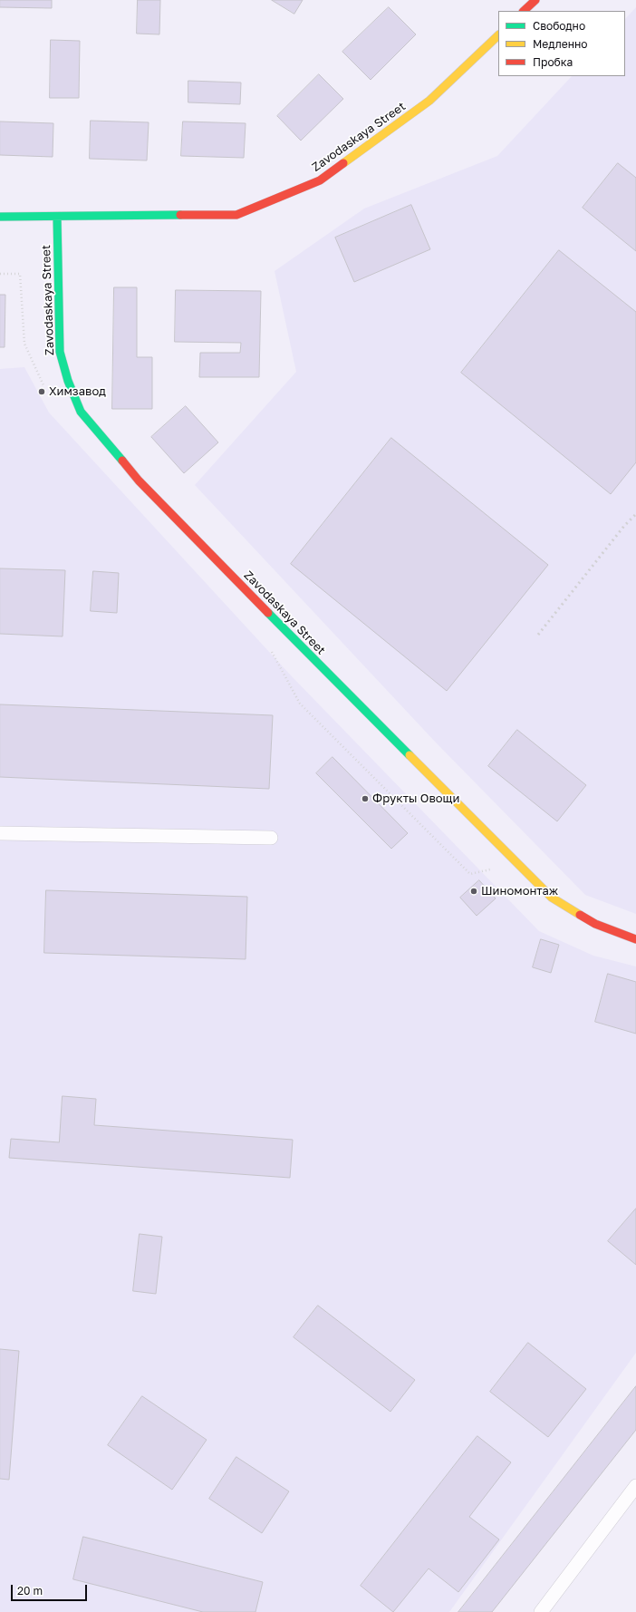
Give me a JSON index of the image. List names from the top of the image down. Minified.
{"streets":{"main road":["Zavodaskaya Street"]},"places":["Химзавод","Фрукты Овощи","Шиномонтаж"],"legend":["Свободно","Медленно","Пробка"],"scale_bar":"20 m"}
